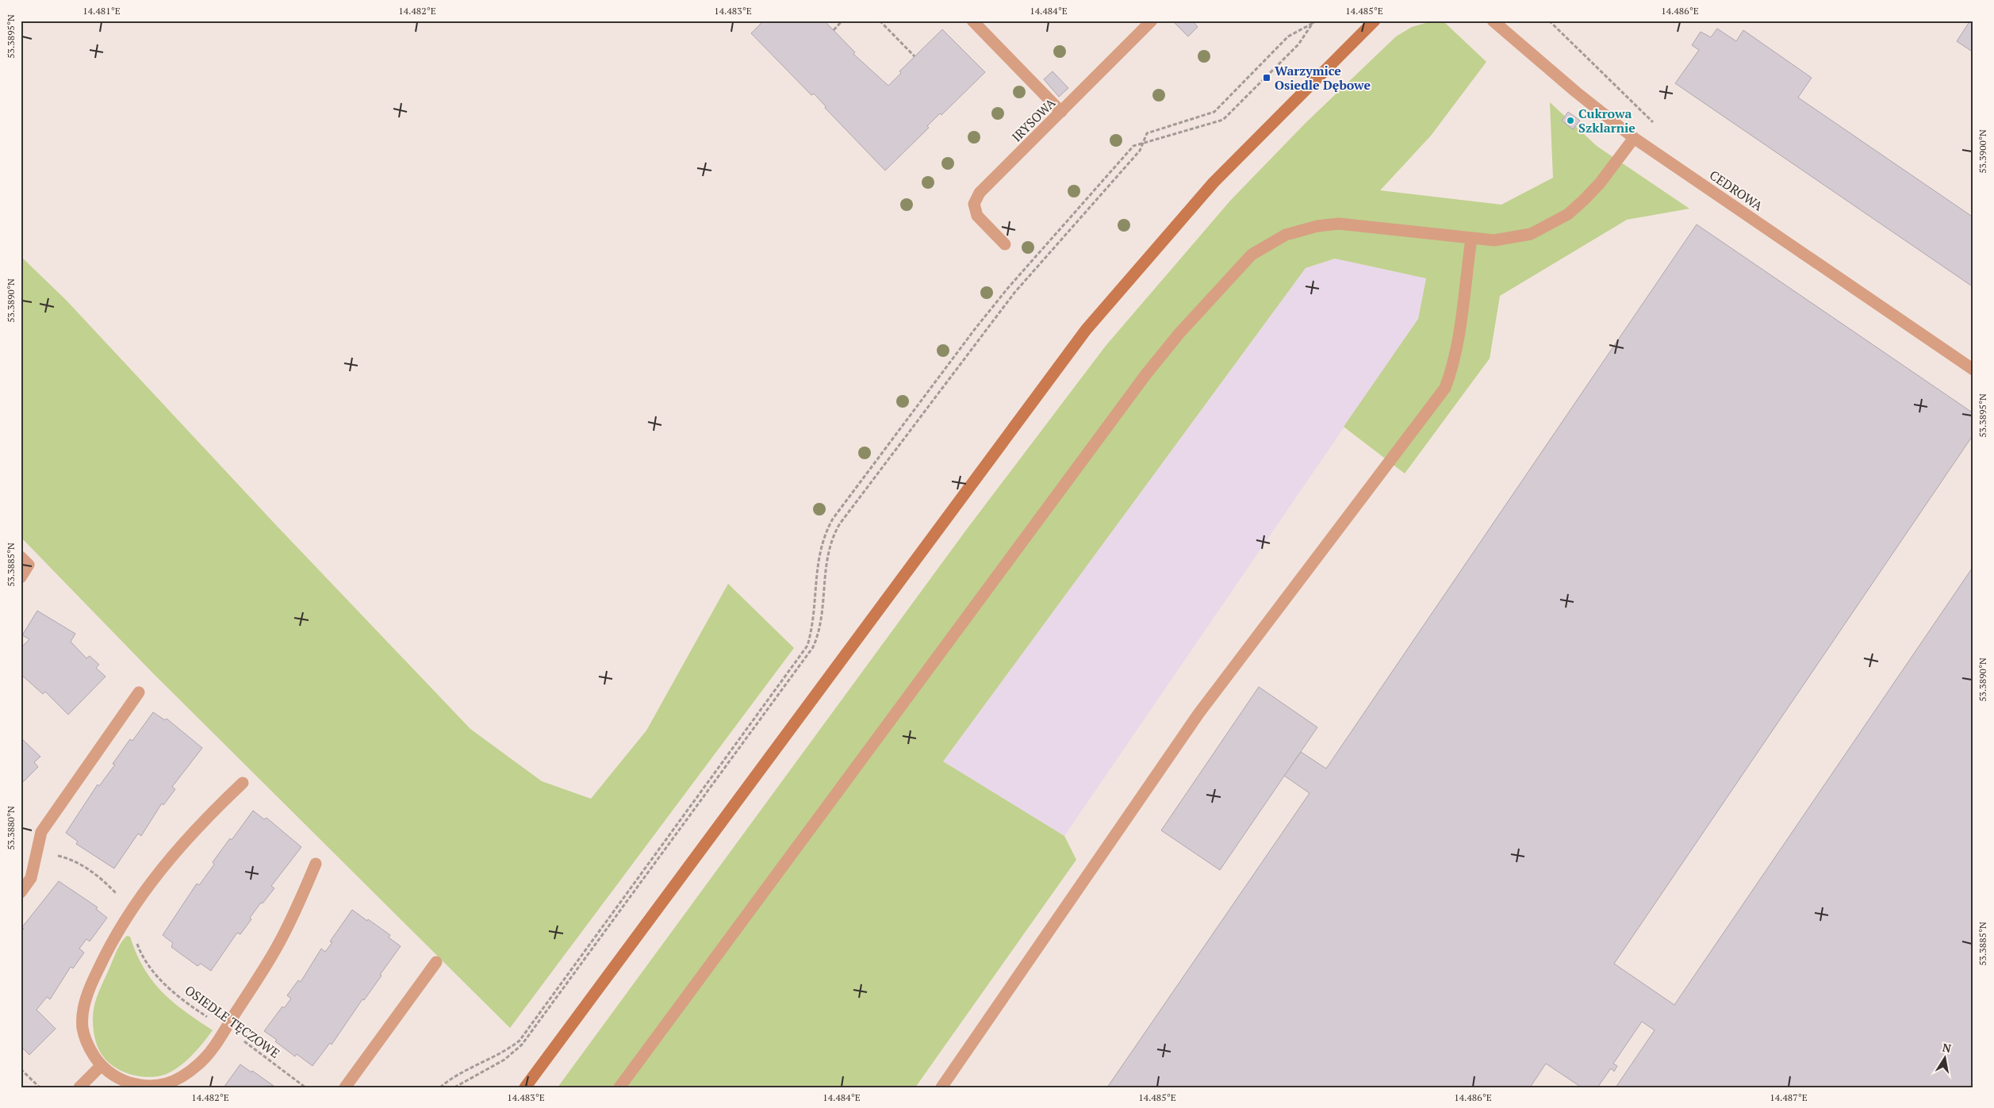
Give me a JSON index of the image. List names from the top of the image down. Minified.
{"streets":{"street":["IRYSOWA","CEDROWA"],"path":["OSIEDLE TĘCZOWE"]},"places":{"transit":["Warzymice Osiedle Dębowe"],"other":["Cukrowa Szklarnie"]},"north":"top","coordinates":["14.481°E","14.482°E","14.483°E","14.484°E","14.485°E","14.486°E","53.3895°N","53.3900°N","53.3890°N","53.3885°N","53.3880°N","14.487°E"]}
